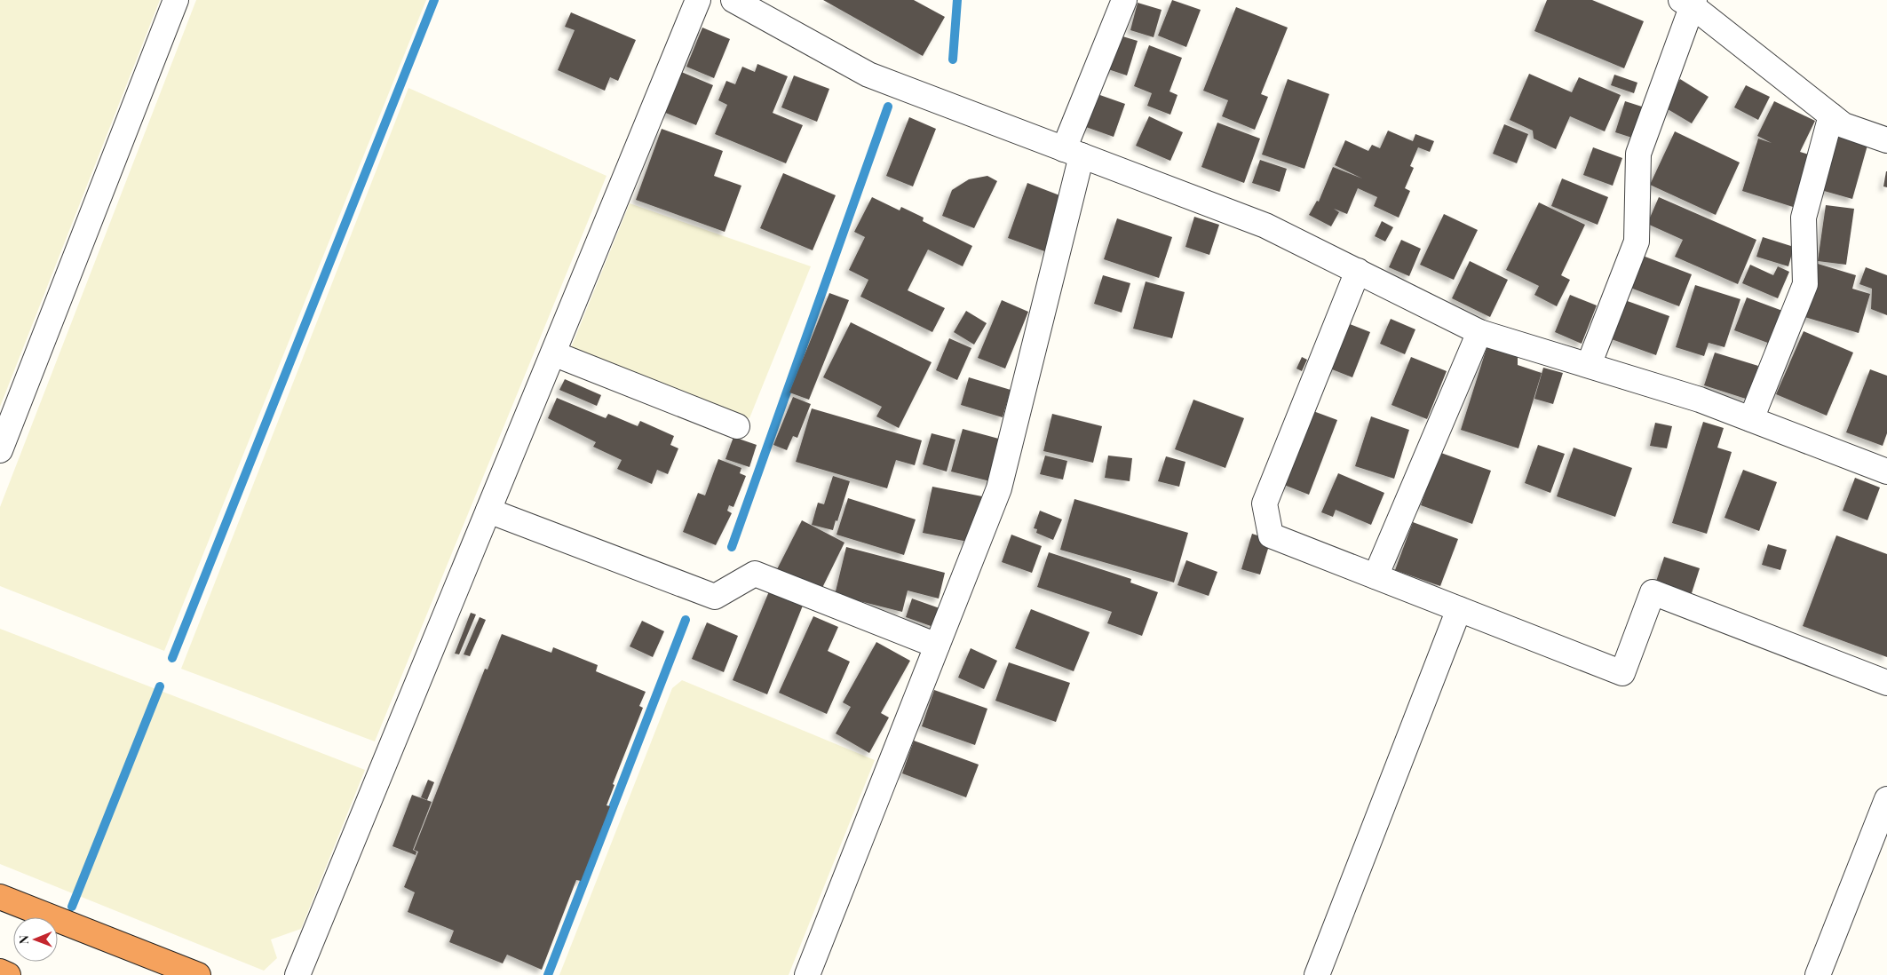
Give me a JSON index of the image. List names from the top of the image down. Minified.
{"north":"left"}
